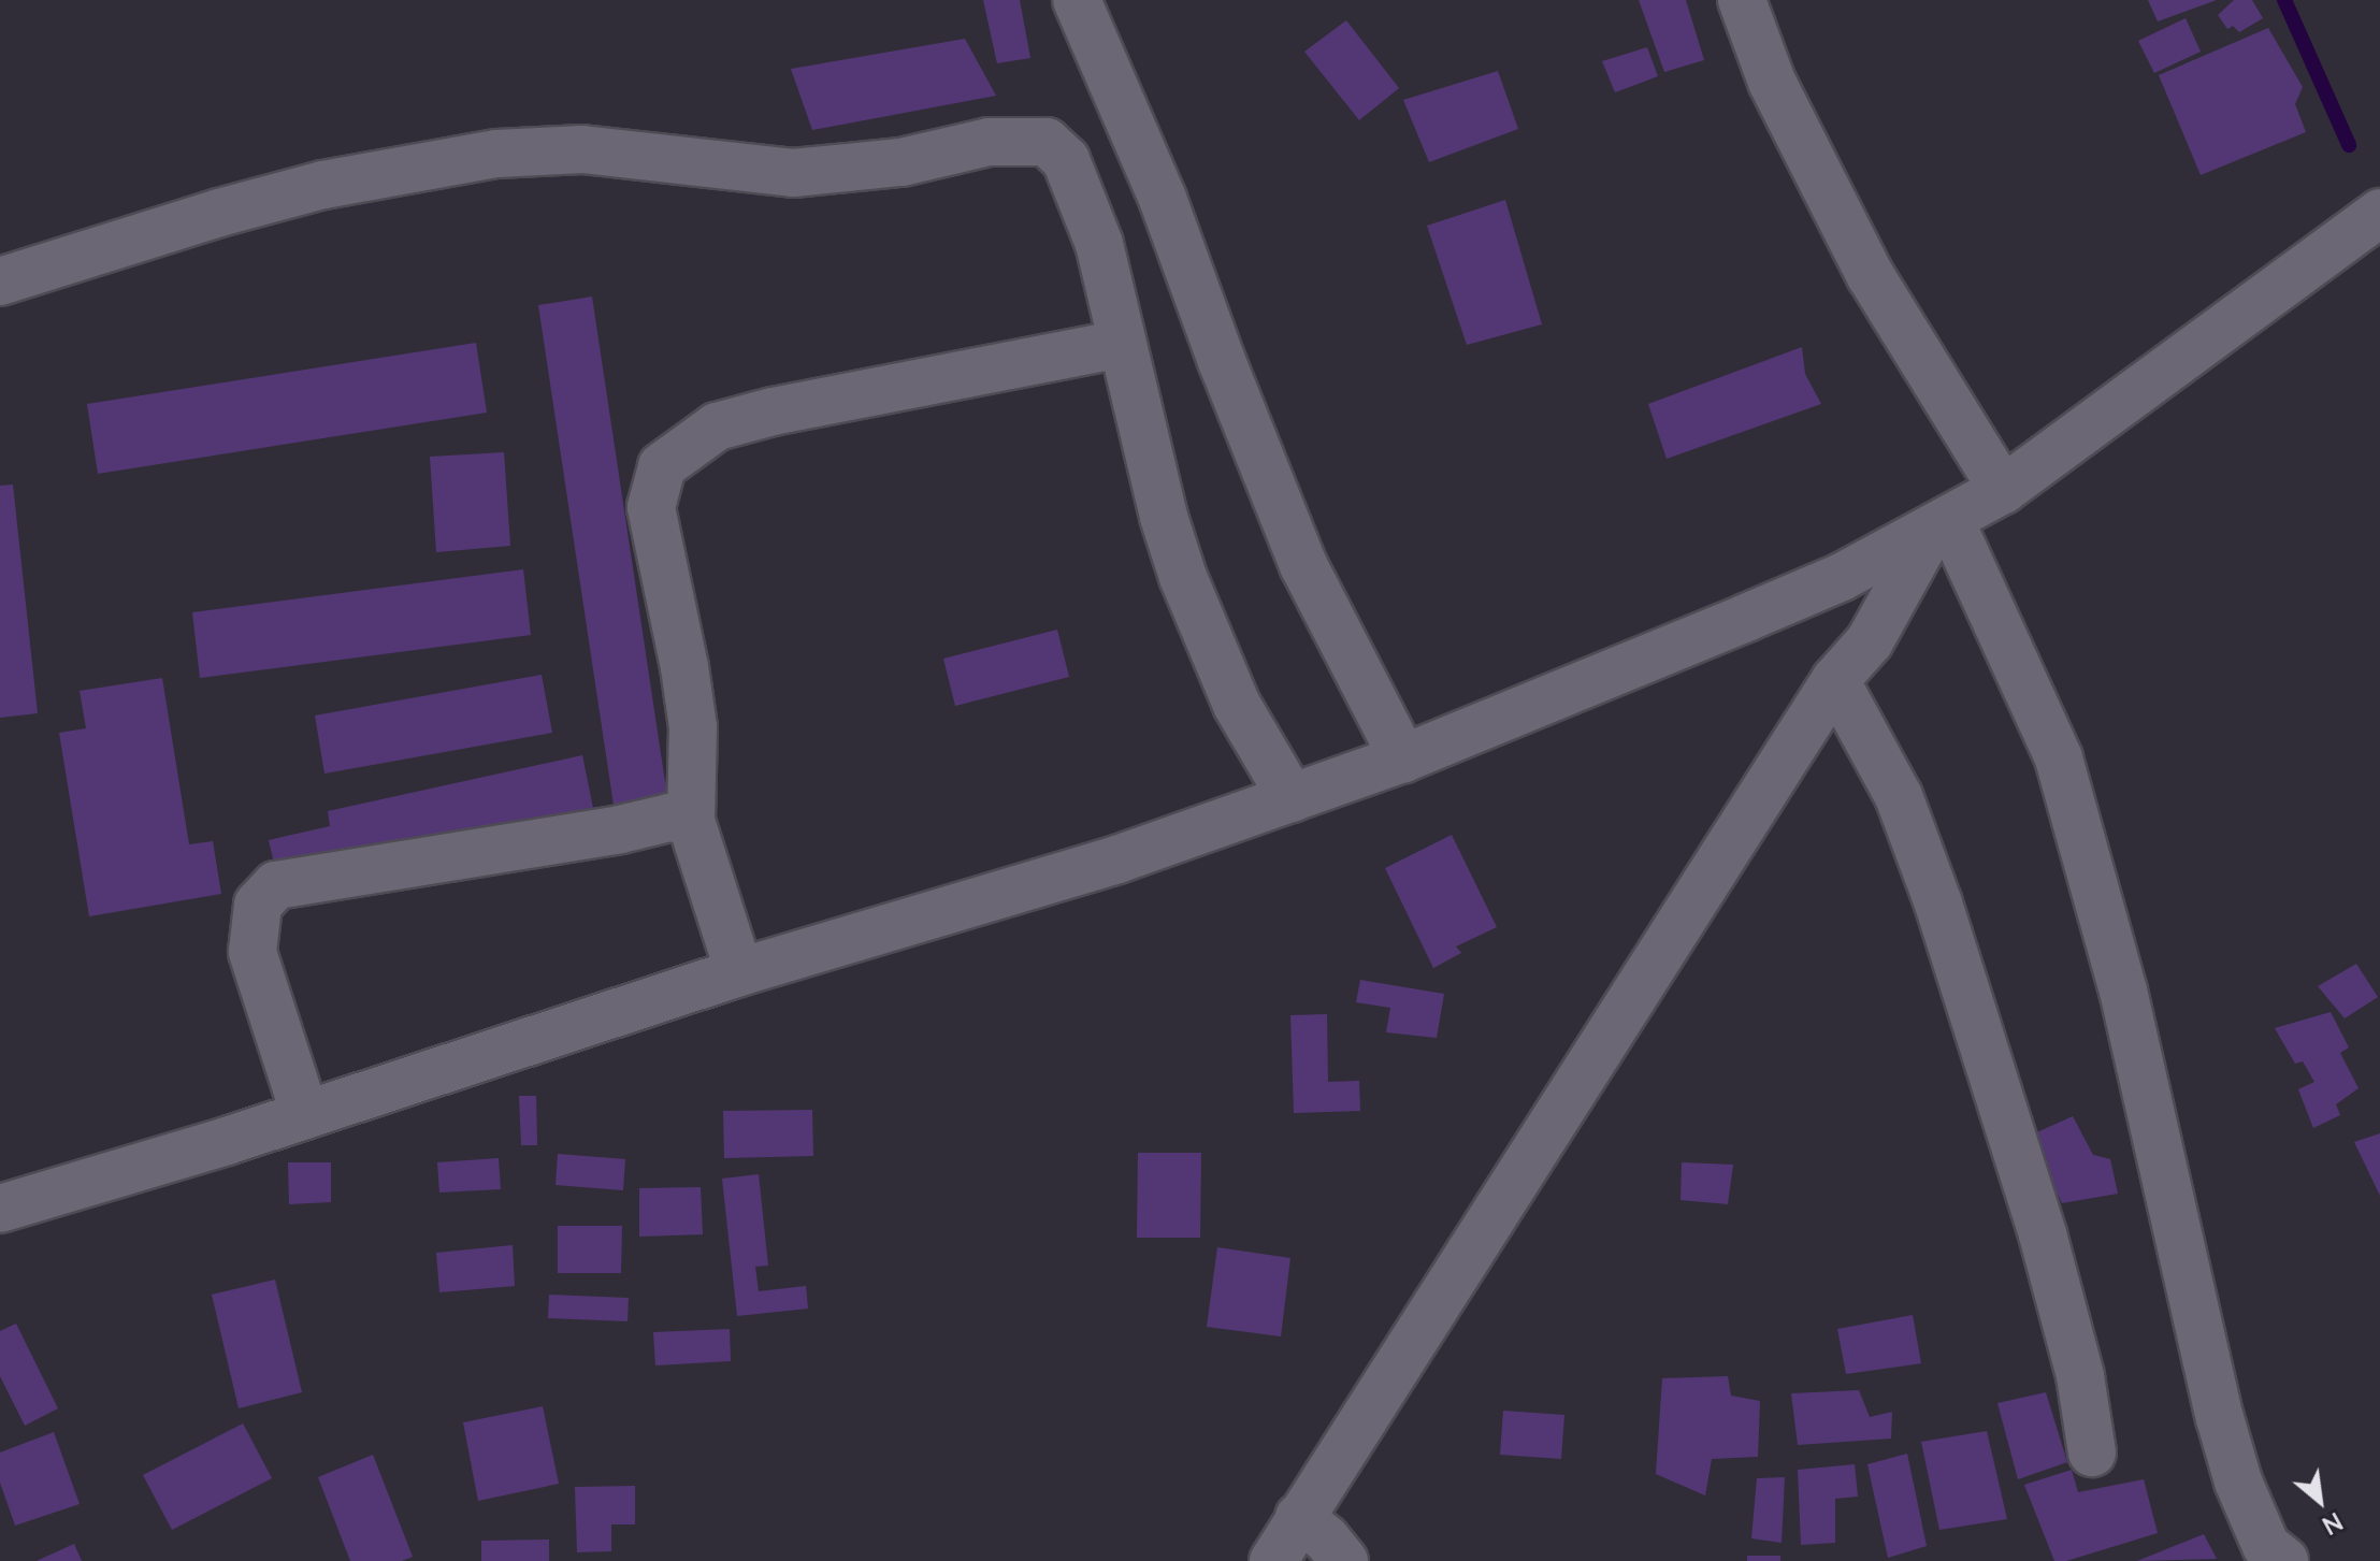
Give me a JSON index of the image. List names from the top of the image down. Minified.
{"north":"bottom right"}
